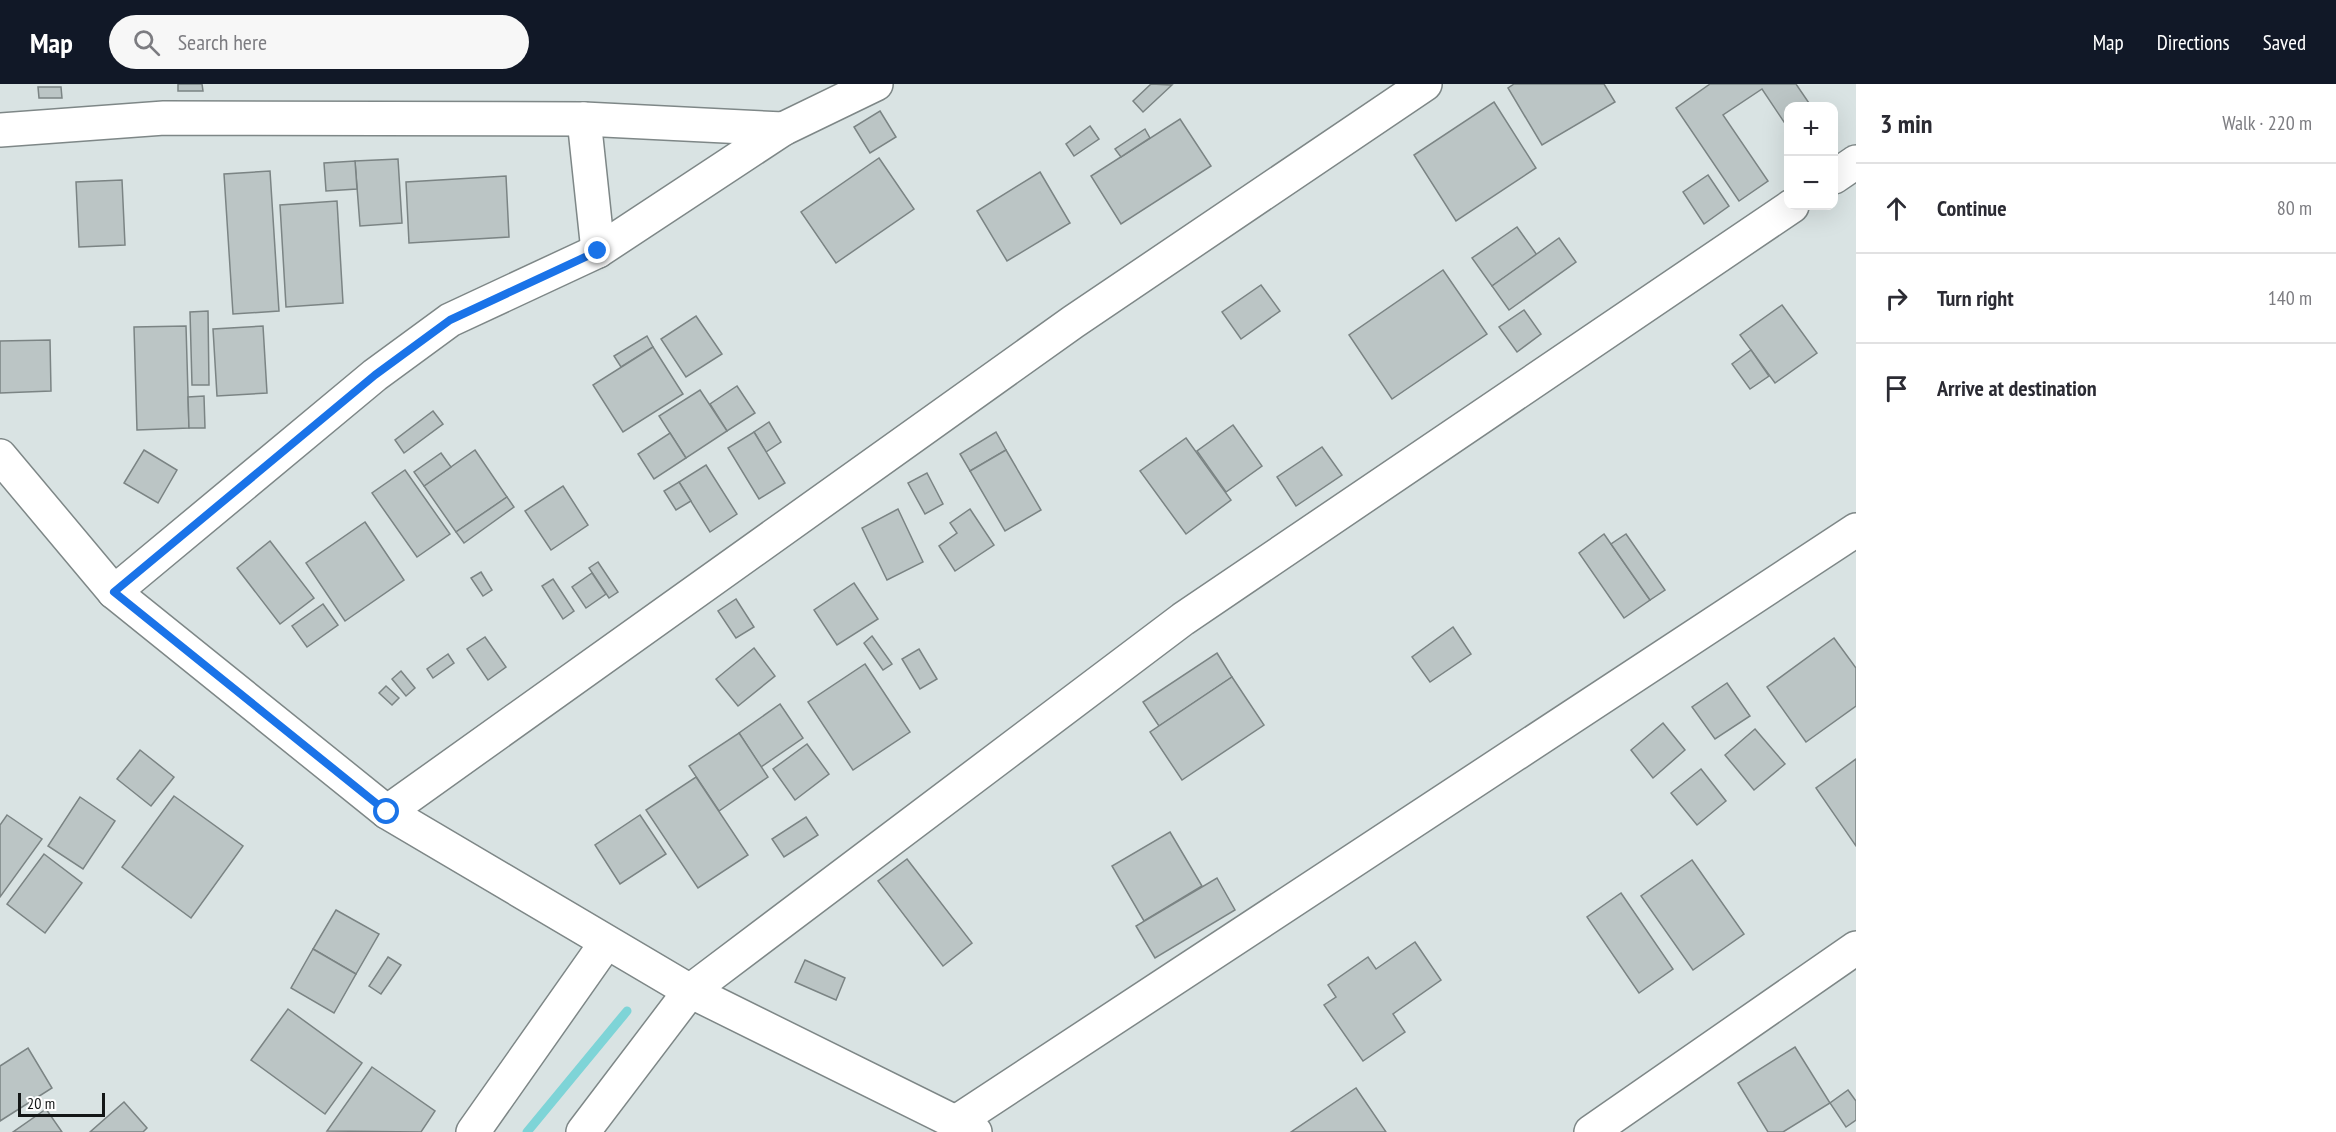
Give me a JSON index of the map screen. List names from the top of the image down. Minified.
{"scale_bar":"20 m","page":{"header":"Map","search":"Search here","nav":["Map","Directions","Saved"],"heading":["3 min","Walk · 220 m"],"map_buttons":["+","−"],"list":[["Continue","80 m"],["Turn right","140 m"],"Arrive at destination"],"scale":"20 m"}}
